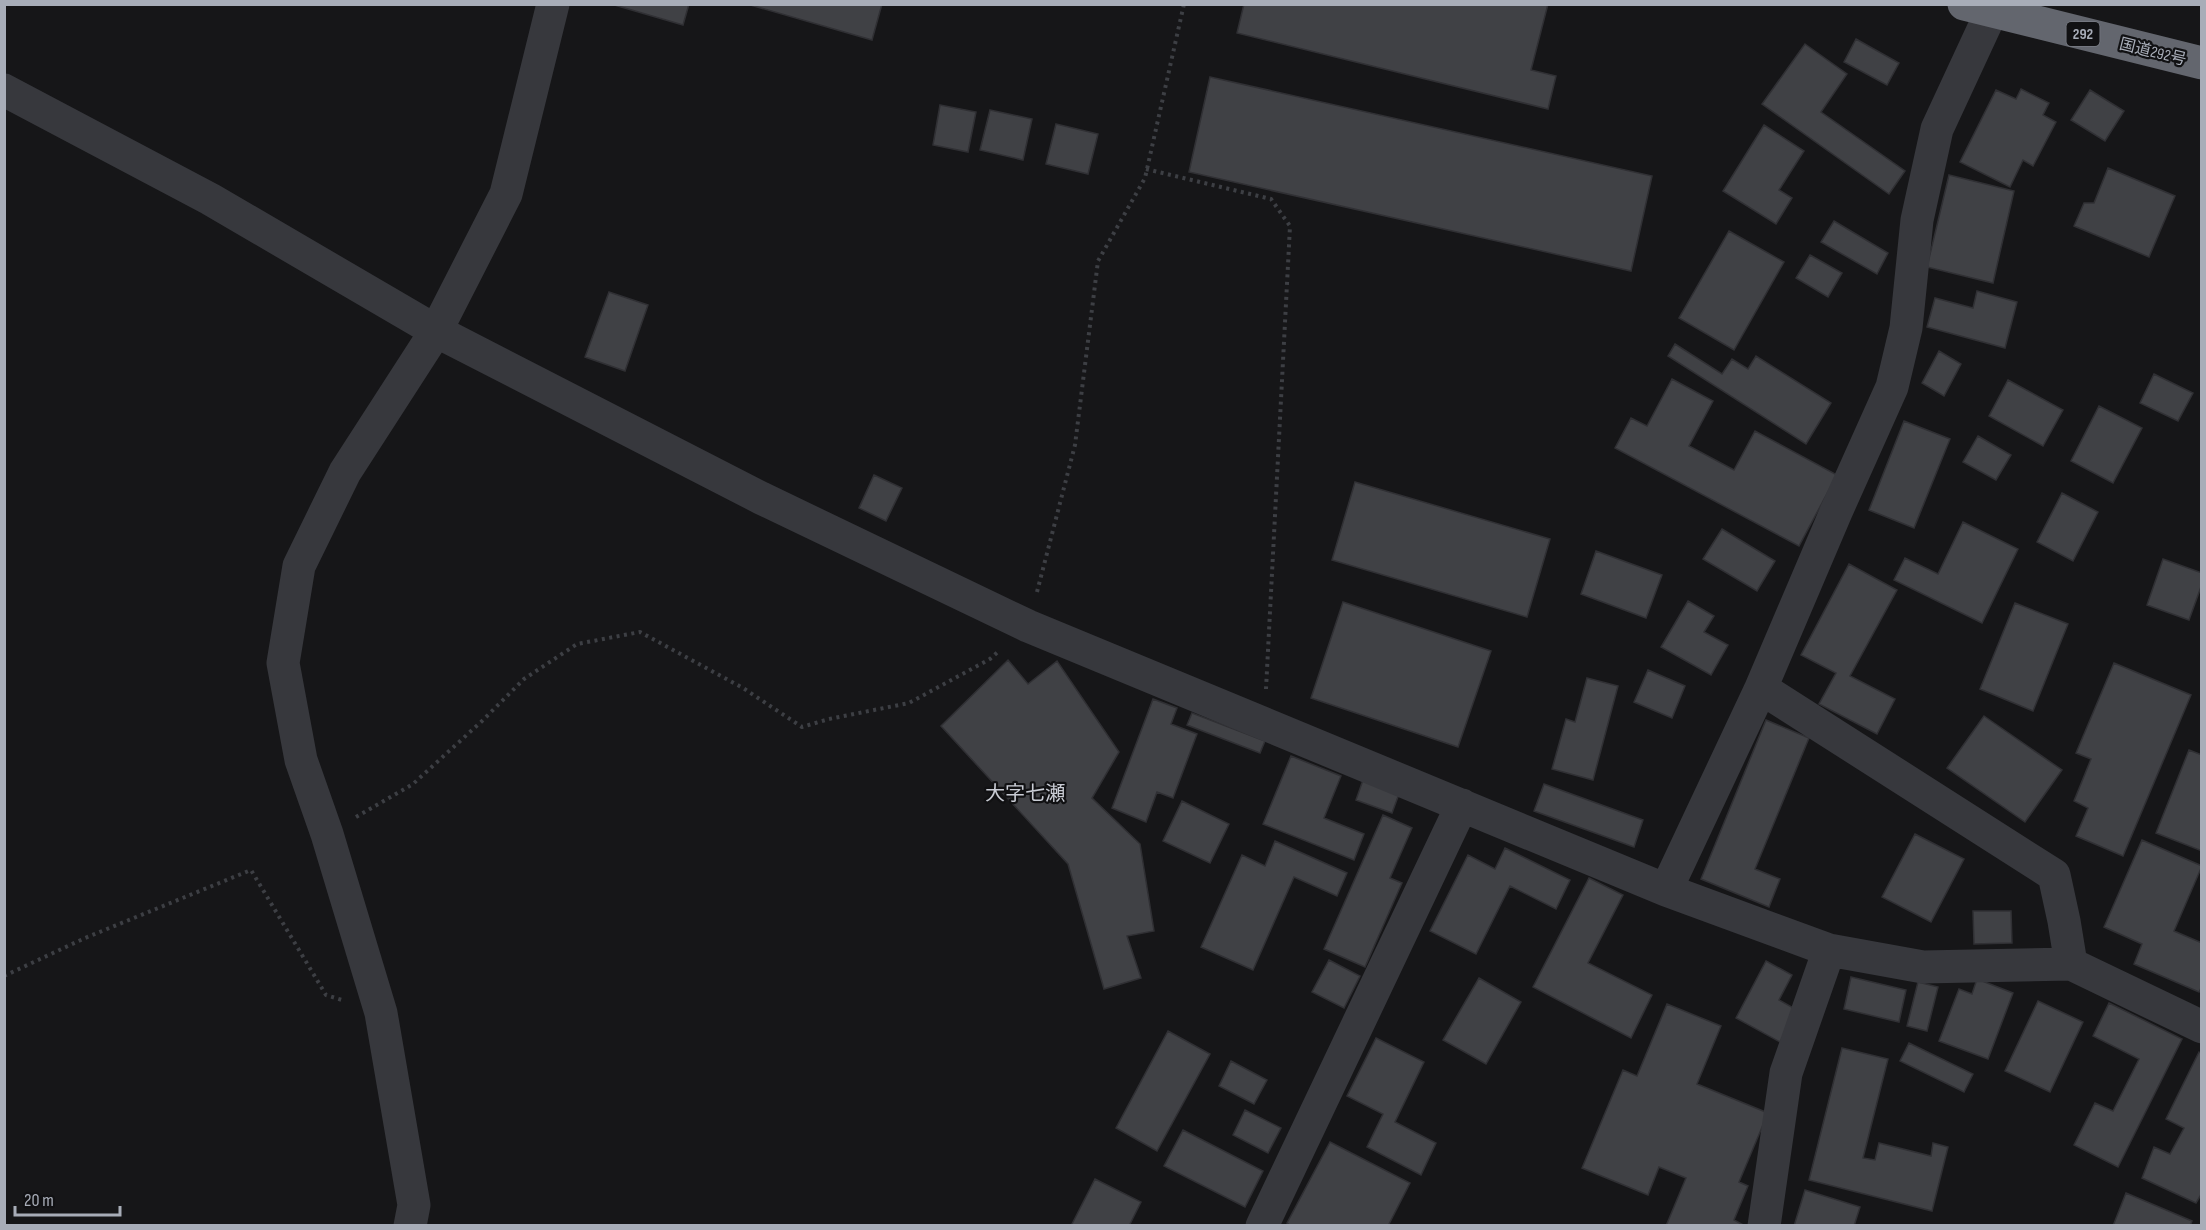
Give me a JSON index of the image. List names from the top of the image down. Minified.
{"streets":{"highway":["292","国道292号"]},"districts":["大字七瀬"],"scale_bar":"20 m"}
